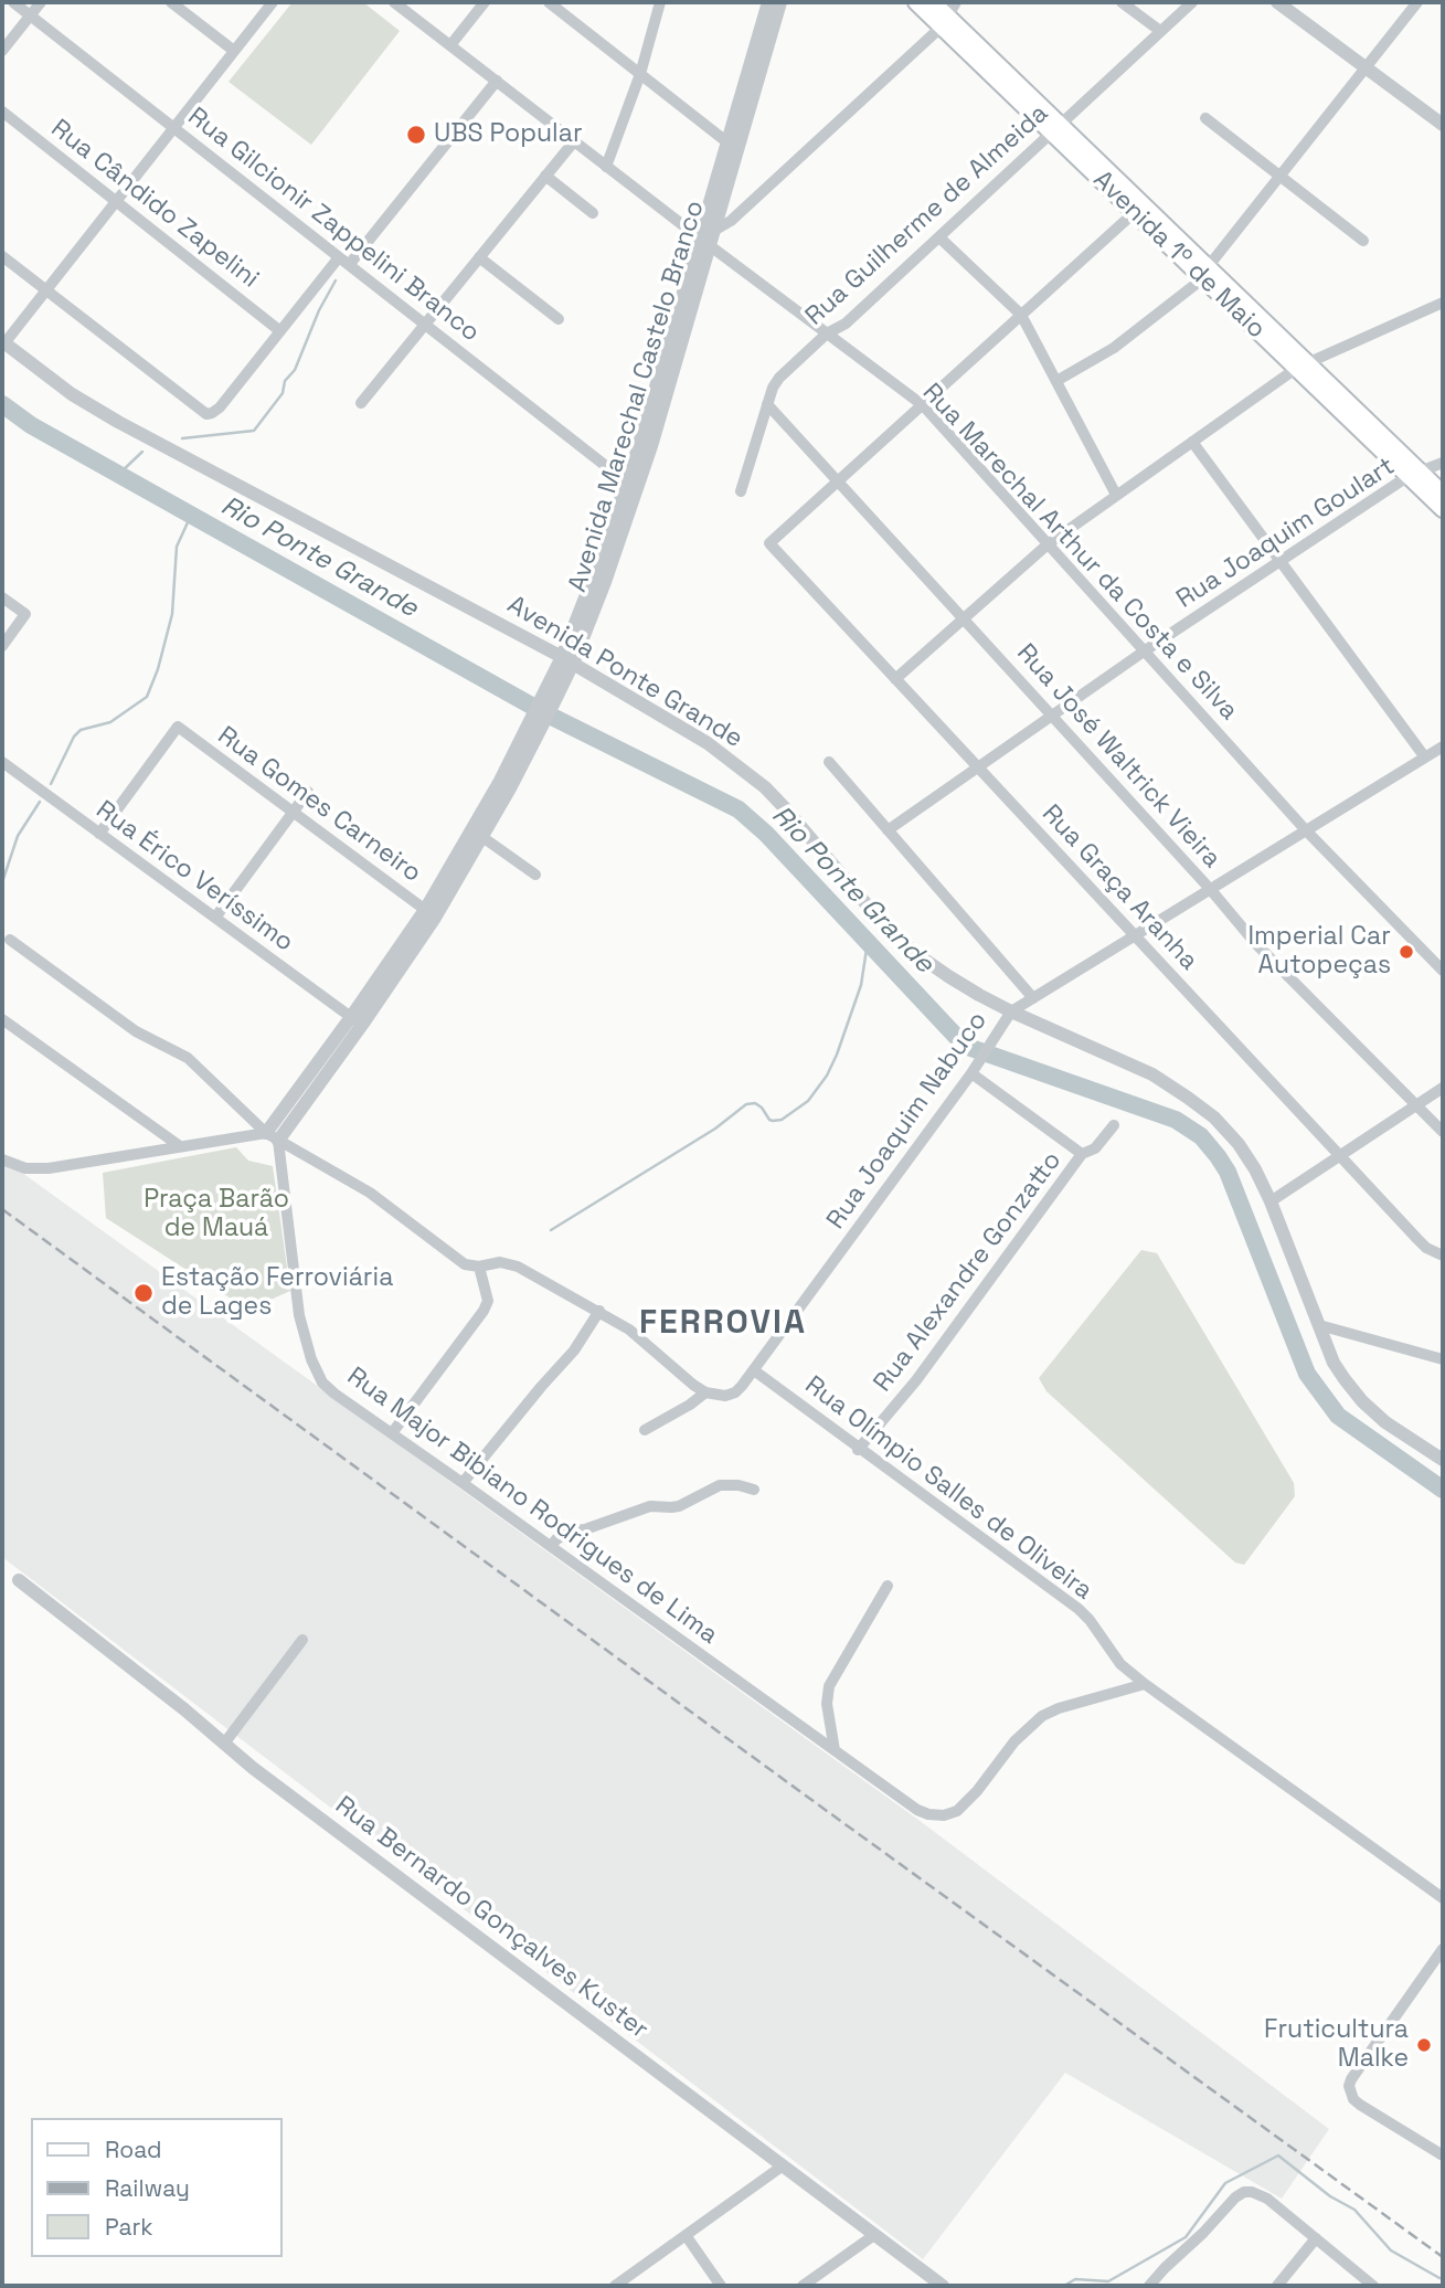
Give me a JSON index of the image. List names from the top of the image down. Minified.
{"streets":{"main road":["Avenida 1º de Maio"],"street":["Rua Cândido Zapelini","Rua Guilherme de Almeida","Rua Gilcionir Zappelini Branco","Avenida Marechal Castelo Branco","Rua Joaquim Goulart","Rua Marechal Arthur da Costa e Silva","Avenida Ponte Grande","Rua José Waltrick Vieira","Rua Gomes Carneiro","Rua Érico Veríssimo","Rua Graça Aranha","Rua Joaquim Nabuco","Rua Alexandre Gonzatto","Rua Olímpio Salles de Oliveira","Rua Major Bibiano Rodrigues de Lima","Rua Bernardo Gonçalves Kuster"]},"crossings":[["Rua Guilherme de Almeida","Avenida 1º de Maio"],["Rua Guilherme de Almeida","Rua Marechal Arthur da Costa e Silva"],["Rua Guilherme de Almeida","Rua José Waltrick Vieira"],["Rua Gilcionir Zappelini Branco","Avenida Marechal Castelo Branco"],["Avenida 1º de Maio","Rua Joaquim Goulart"],["Avenida Marechal Castelo Branco","Rua Marechal Arthur da Costa e Silva"],["Avenida Marechal Castelo Branco","Avenida Ponte Grande"],["Avenida Marechal Castelo Branco","Rua Gomes Carneiro"],["Avenida Marechal Castelo Branco","Rua Érico Veríssimo"],["Avenida Marechal Castelo Branco","Rua Major Bibiano Rodrigues de Lima"],["Rua Joaquim Goulart","Rua Marechal Arthur da Costa e Silva"],["Rua Joaquim Goulart","Rua José Waltrick Vieira"],["Rua Joaquim Goulart","Rua Graça Aranha"],["Rua Marechal Arthur da Costa e Silva","Rua Joaquim Nabuco"],["Avenida Ponte Grande","Rua Joaquim Nabuco"],["Rua José Waltrick Vieira","Rua Graça Aranha"],["Rua José Waltrick Vieira","Rua Joaquim Nabuco"],["Rua Gomes Carneiro","Rua Érico Veríssimo"],["Rua Graça Aranha","Rua Joaquim Nabuco"],["Rua Joaquim Nabuco","Rua Alexandre Gonzatto"],["Rua Joaquim Nabuco","Rua Olímpio Salles de Oliveira"],["Rua Alexandre Gonzatto","Rua Olímpio Salles de Oliveira"],["Rua Olímpio Salles de Oliveira","Rua Major Bibiano Rodrigues de Lima"]],"districts":["FERROVIA"],"water":["Rio Ponte Grande"],"parks":["Praça Barão de Mauá"],"places":["UBS Popular","Imperial Car Autopeças","Estação Ferroviária de Lages","Fruticultura Malke"],"legend":["Road","Railway","Park"]}
